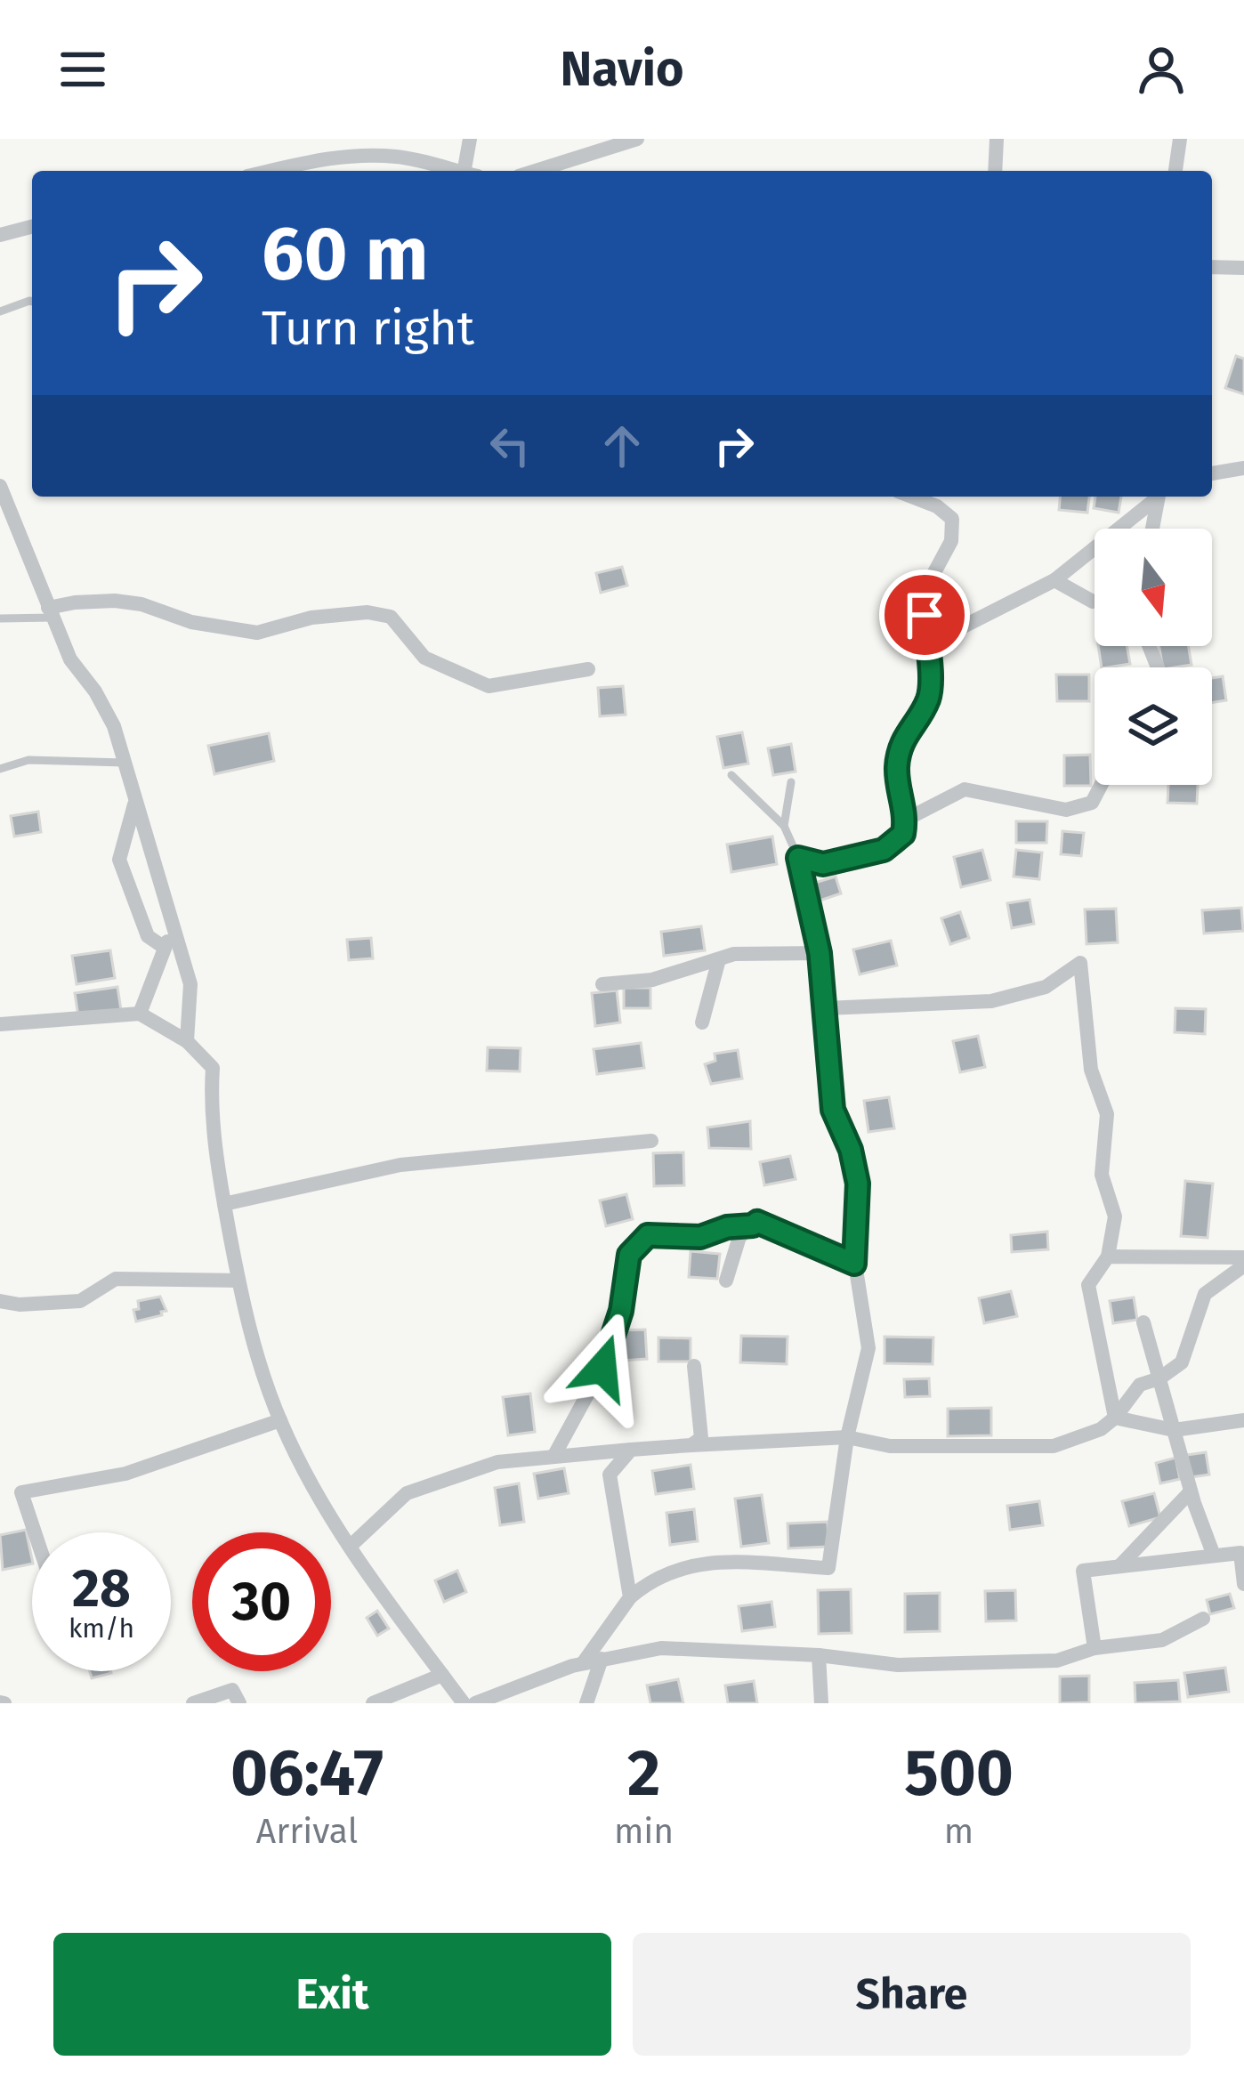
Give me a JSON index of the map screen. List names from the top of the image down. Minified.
{"north":"bottom","page":{"header":"Navio","turn":["60 m","Turn right"],"speed":"28 km/h","limit":"30","eta":["06:47","Arrival","2","min","500","m"],"buttons":["Exit","Share"]}}
